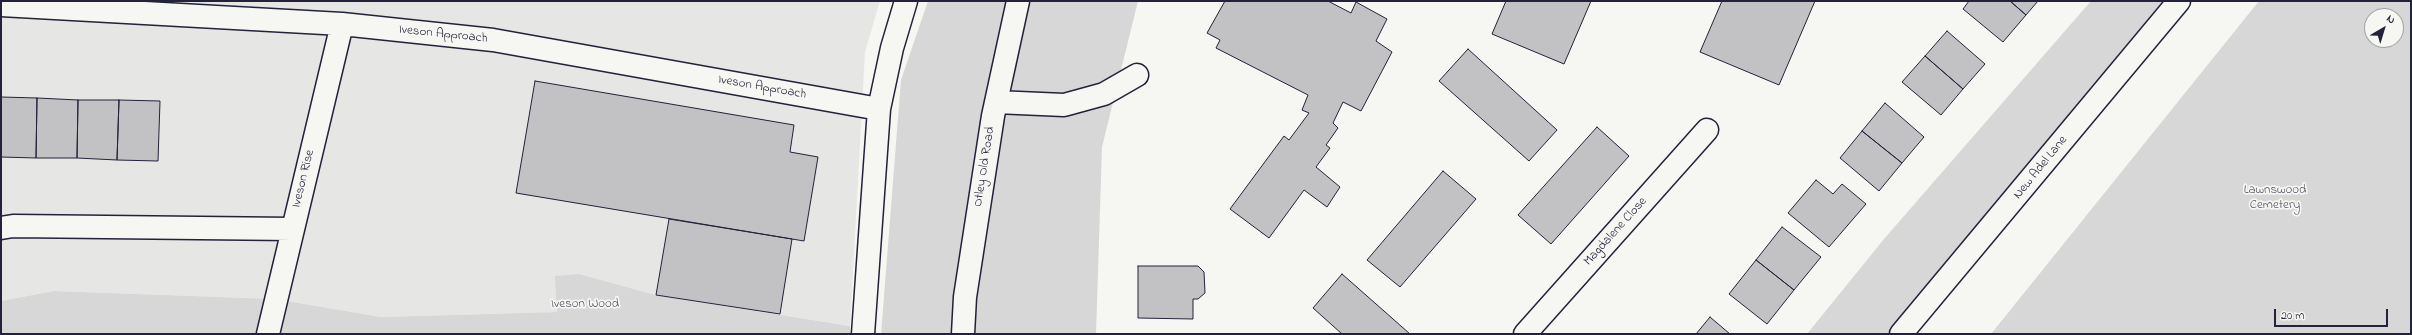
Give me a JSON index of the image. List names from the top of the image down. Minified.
{"streets":{"street":["Iveson Approach","Otley Old Road","New Adel Lane","Iveson Rise","Magdalene Close"]},"crossings":[["Iveson Approach","Iveson Rise"]],"parks":["Lawnswood Cemetery","Iveson Wood"],"scale_bar":"20 m","north":"top right"}
